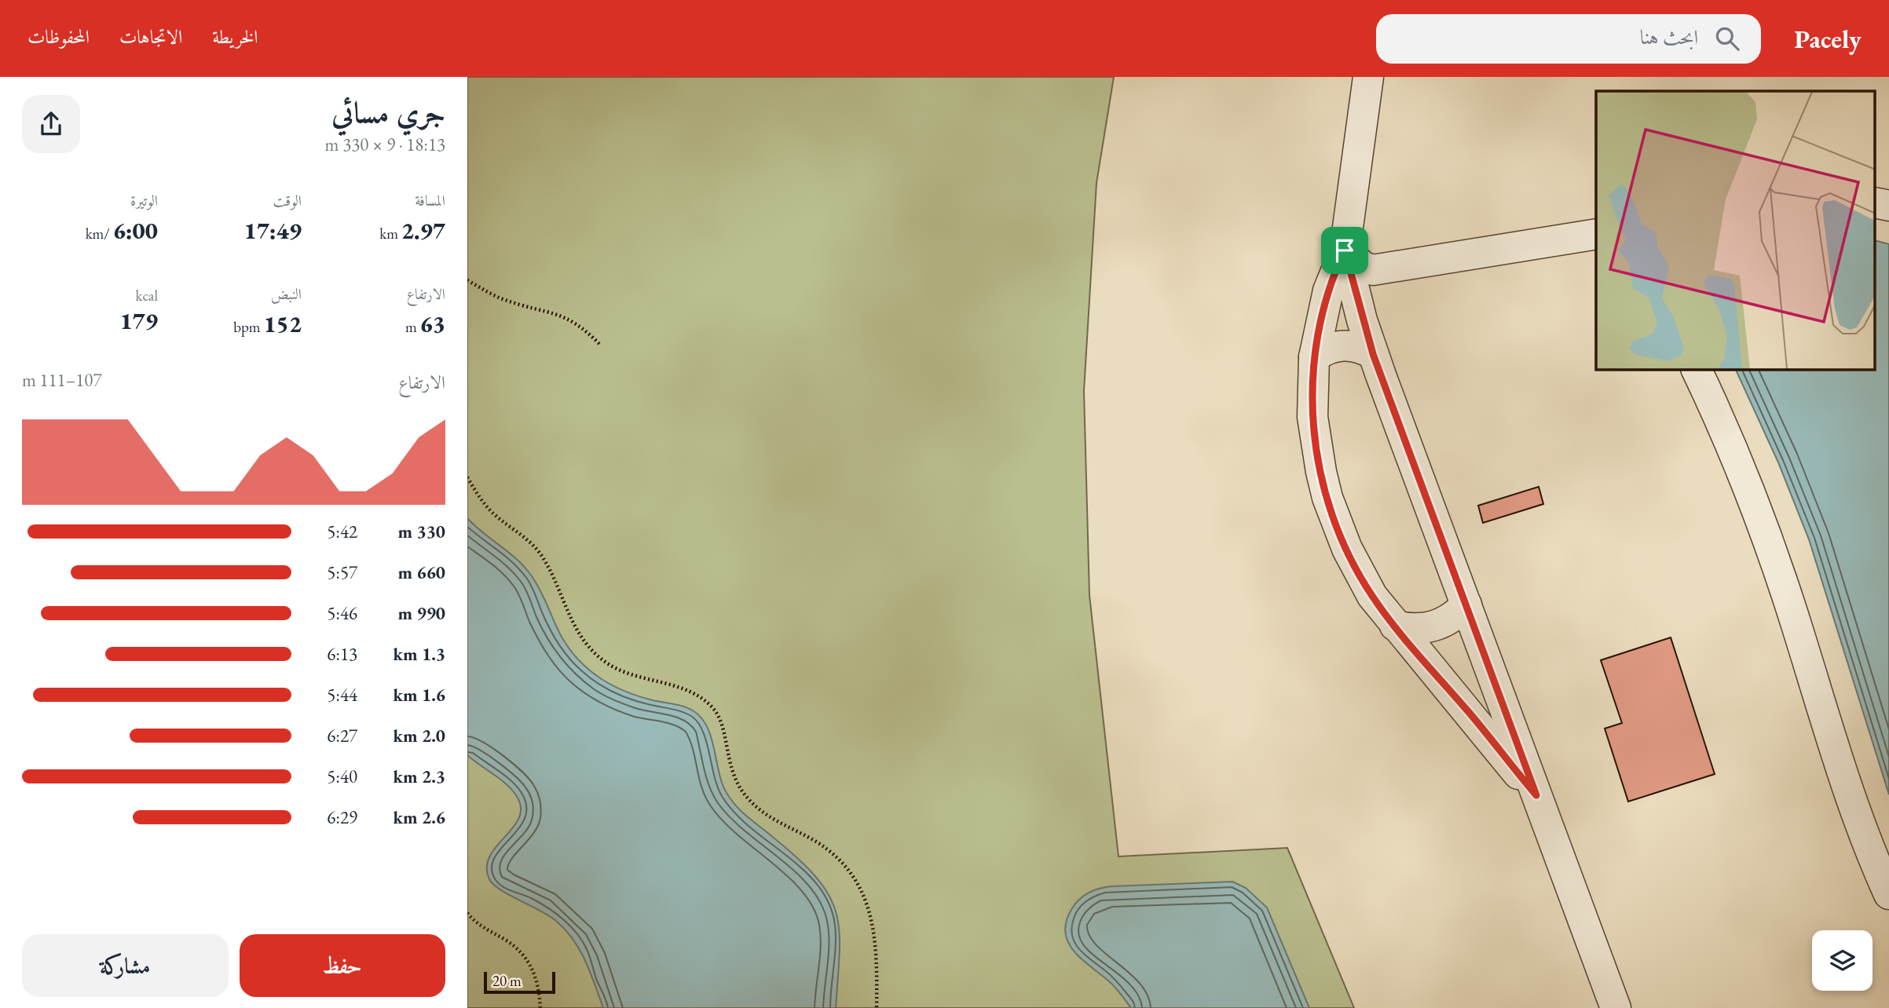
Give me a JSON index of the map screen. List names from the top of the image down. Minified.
{"scale_bar":"20 m","page":{"header":"Pacely","search":"ابحث هنا","nav":["الخريطة","الاتجاهات","المحفوظات"],"heading":["جري مسائي","18:13 · 9 × 330 m"],"stats":[["المسافة","2.97 km"],["الوقت","17:49"],["الوتيرة","6:00 /km"],["الارتفاع","63 m"],["النبض","152 bpm"],["kcal","179"]],"chart":["الارتفاع","107–111 m"],"list":[{"name":"330 m","note":"5:42"},{"name":"660 m","note":"5:57"},{"name":"990 m","note":"5:46"},{"name":"1.3 km","note":"6:13"},{"name":"1.6 km","note":"5:44"},{"name":"2.0 km","note":"6:27"},{"name":"2.3 km","note":"5:40"},{"name":"2.6 km","note":"6:29"}],"buttons":["حفظ","مشاركة"],"scale":"20 m"}}
